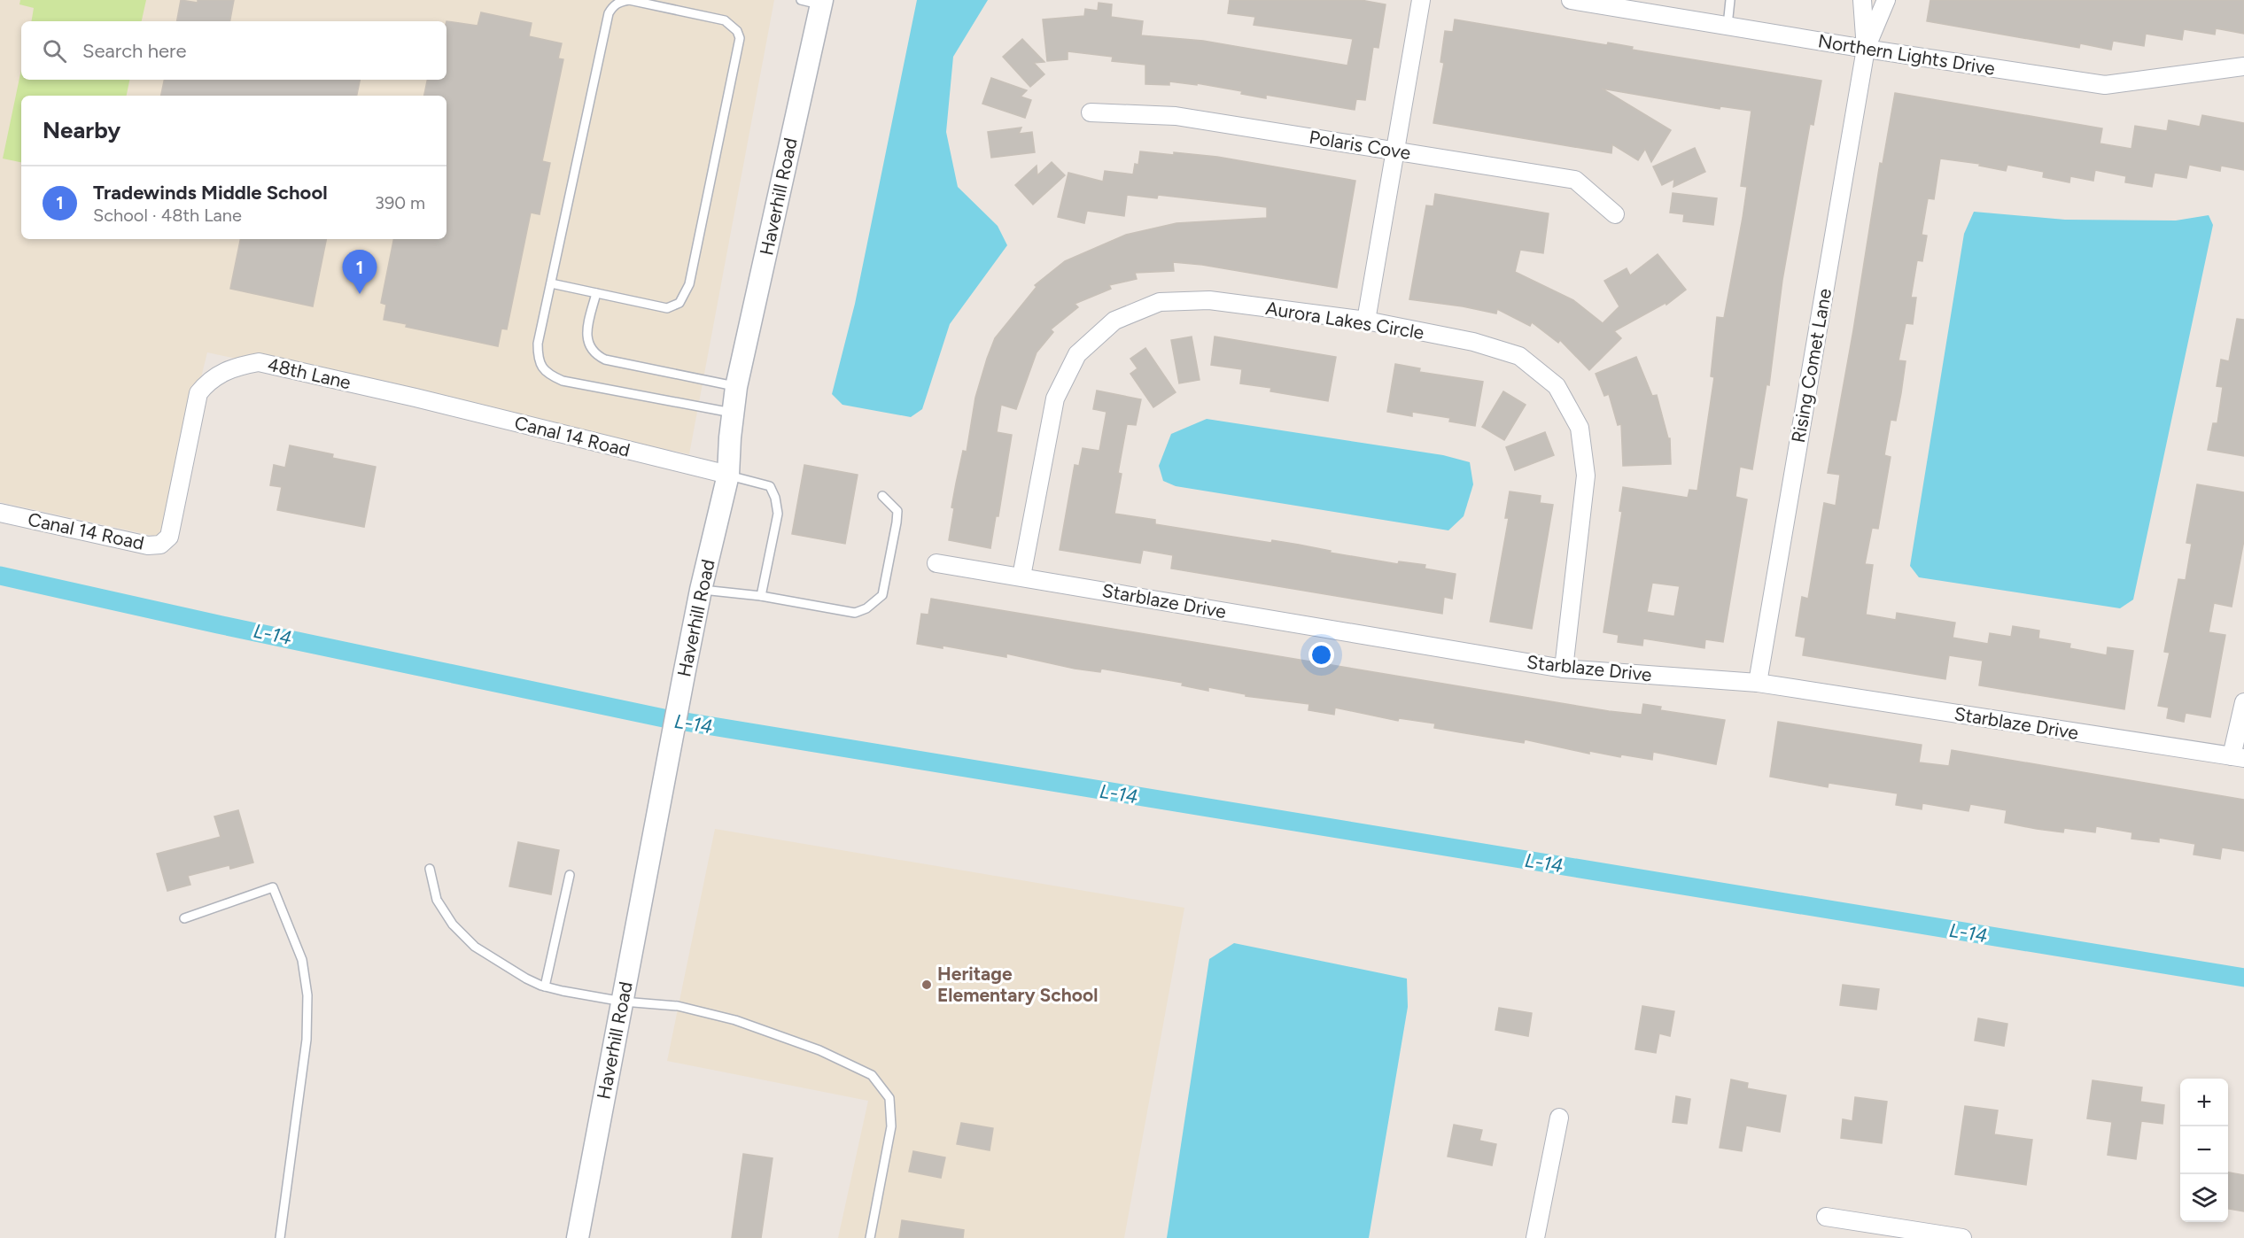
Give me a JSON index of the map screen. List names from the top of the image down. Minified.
{"streets":{"street":["Northern Lights Drive","Polaris Cove","Haverhill Road","Aurora Lakes Circle","Rising Comet Lane","48th Lane","Canal 14 Road","Starblaze Drive"]},"crossings":[["Northern Lights Drive","Rising Comet Lane"],["Haverhill Road","Canal 14 Road"],["Aurora Lakes Circle","Starblaze Drive"],["Rising Comet Lane","Starblaze Drive"],["48th Lane","Canal 14 Road"]],"water":["L-14"],"places":["Heritage Elementary School"],"page":{"search":"Search here","heading":"Nearby","list":[{"mark":"1","name":"Tradewinds Middle School","note":"School · 48th Lane","value":"390 m"}],"pins":"1","map_buttons":["+","−"]}}
